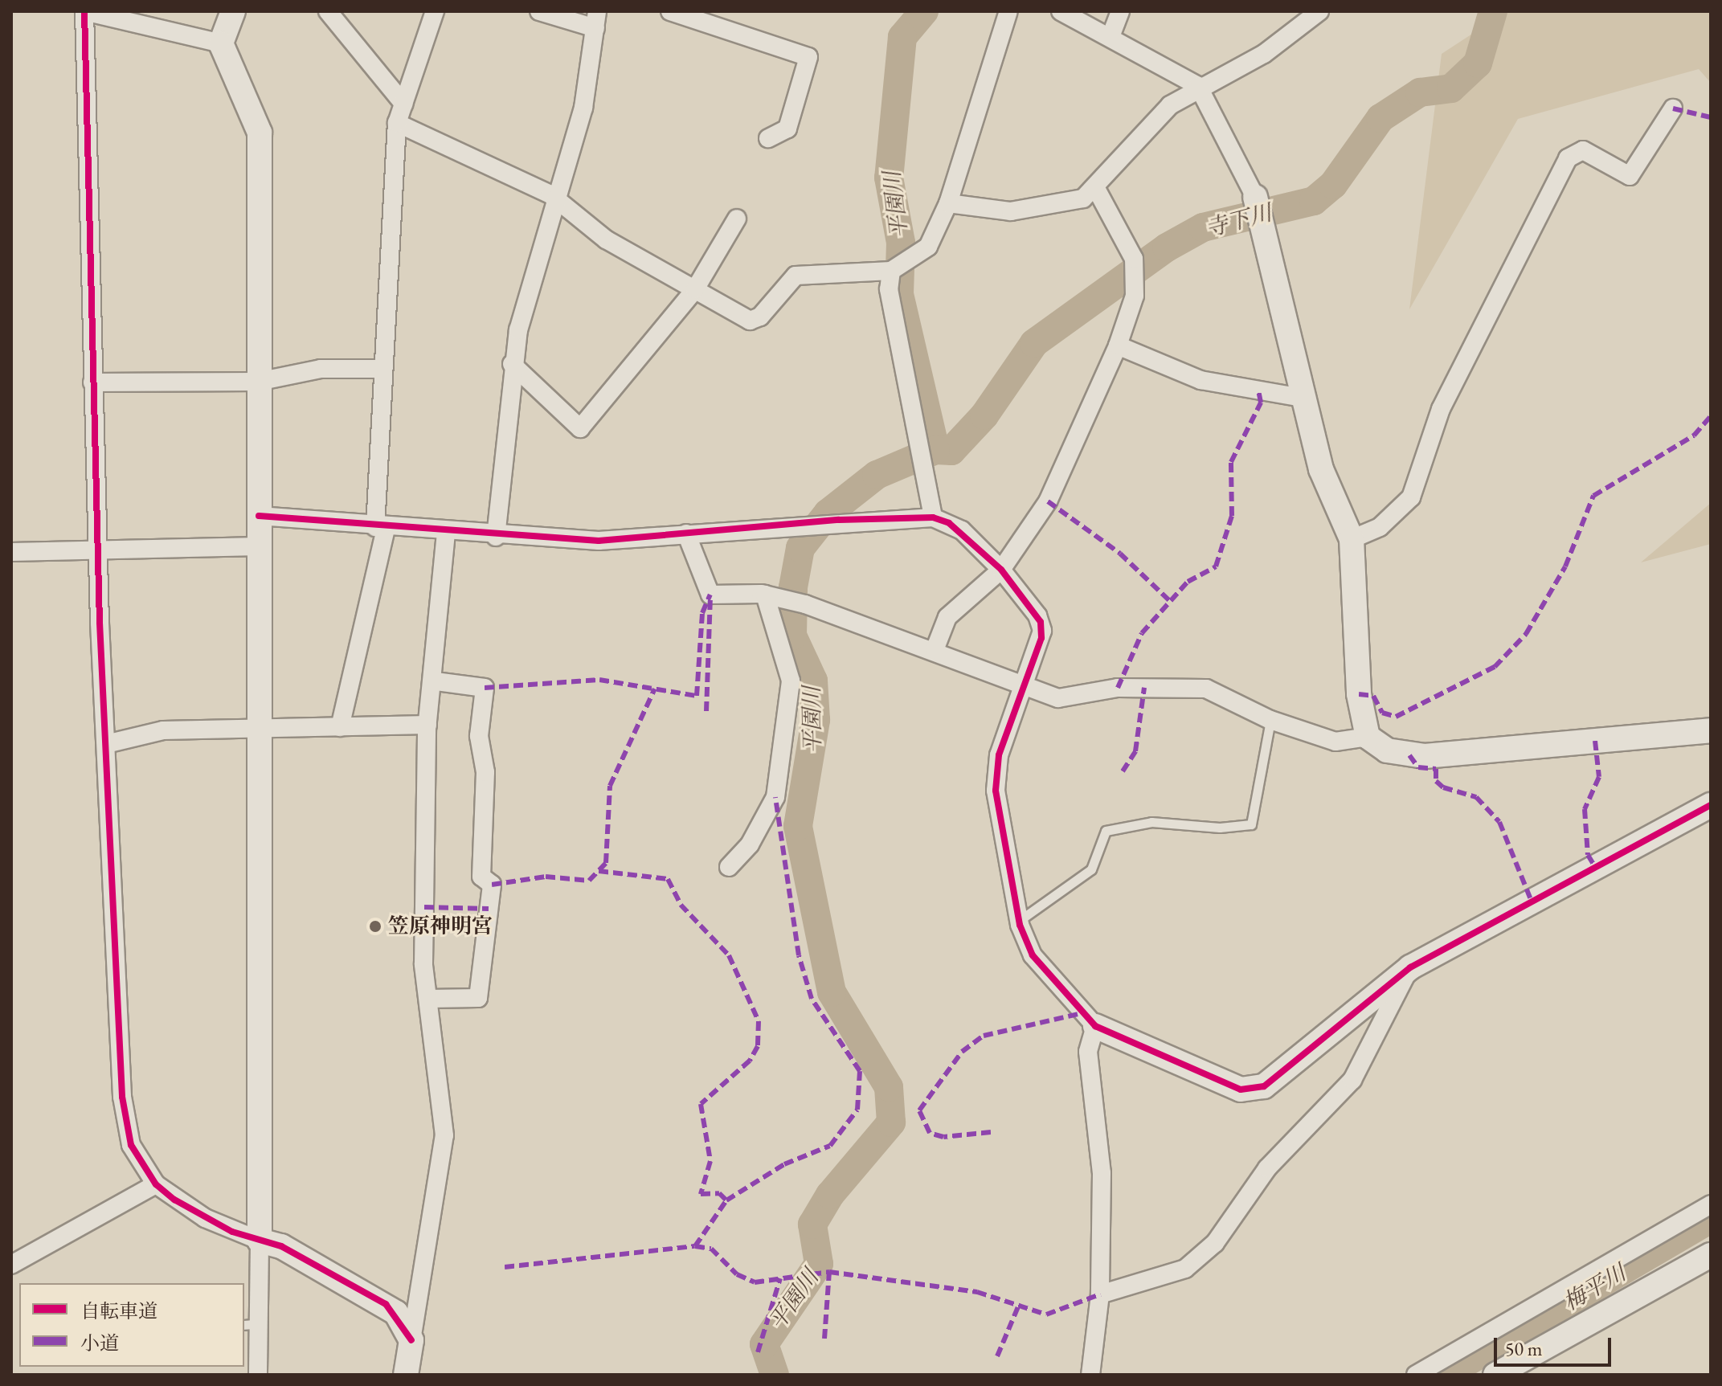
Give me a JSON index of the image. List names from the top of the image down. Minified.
{"water":["平園川","寺下川","梅平川"],"places":["笠原神明宮"],"legend":["自転車道","小道"],"scale_bar":"50 m"}
